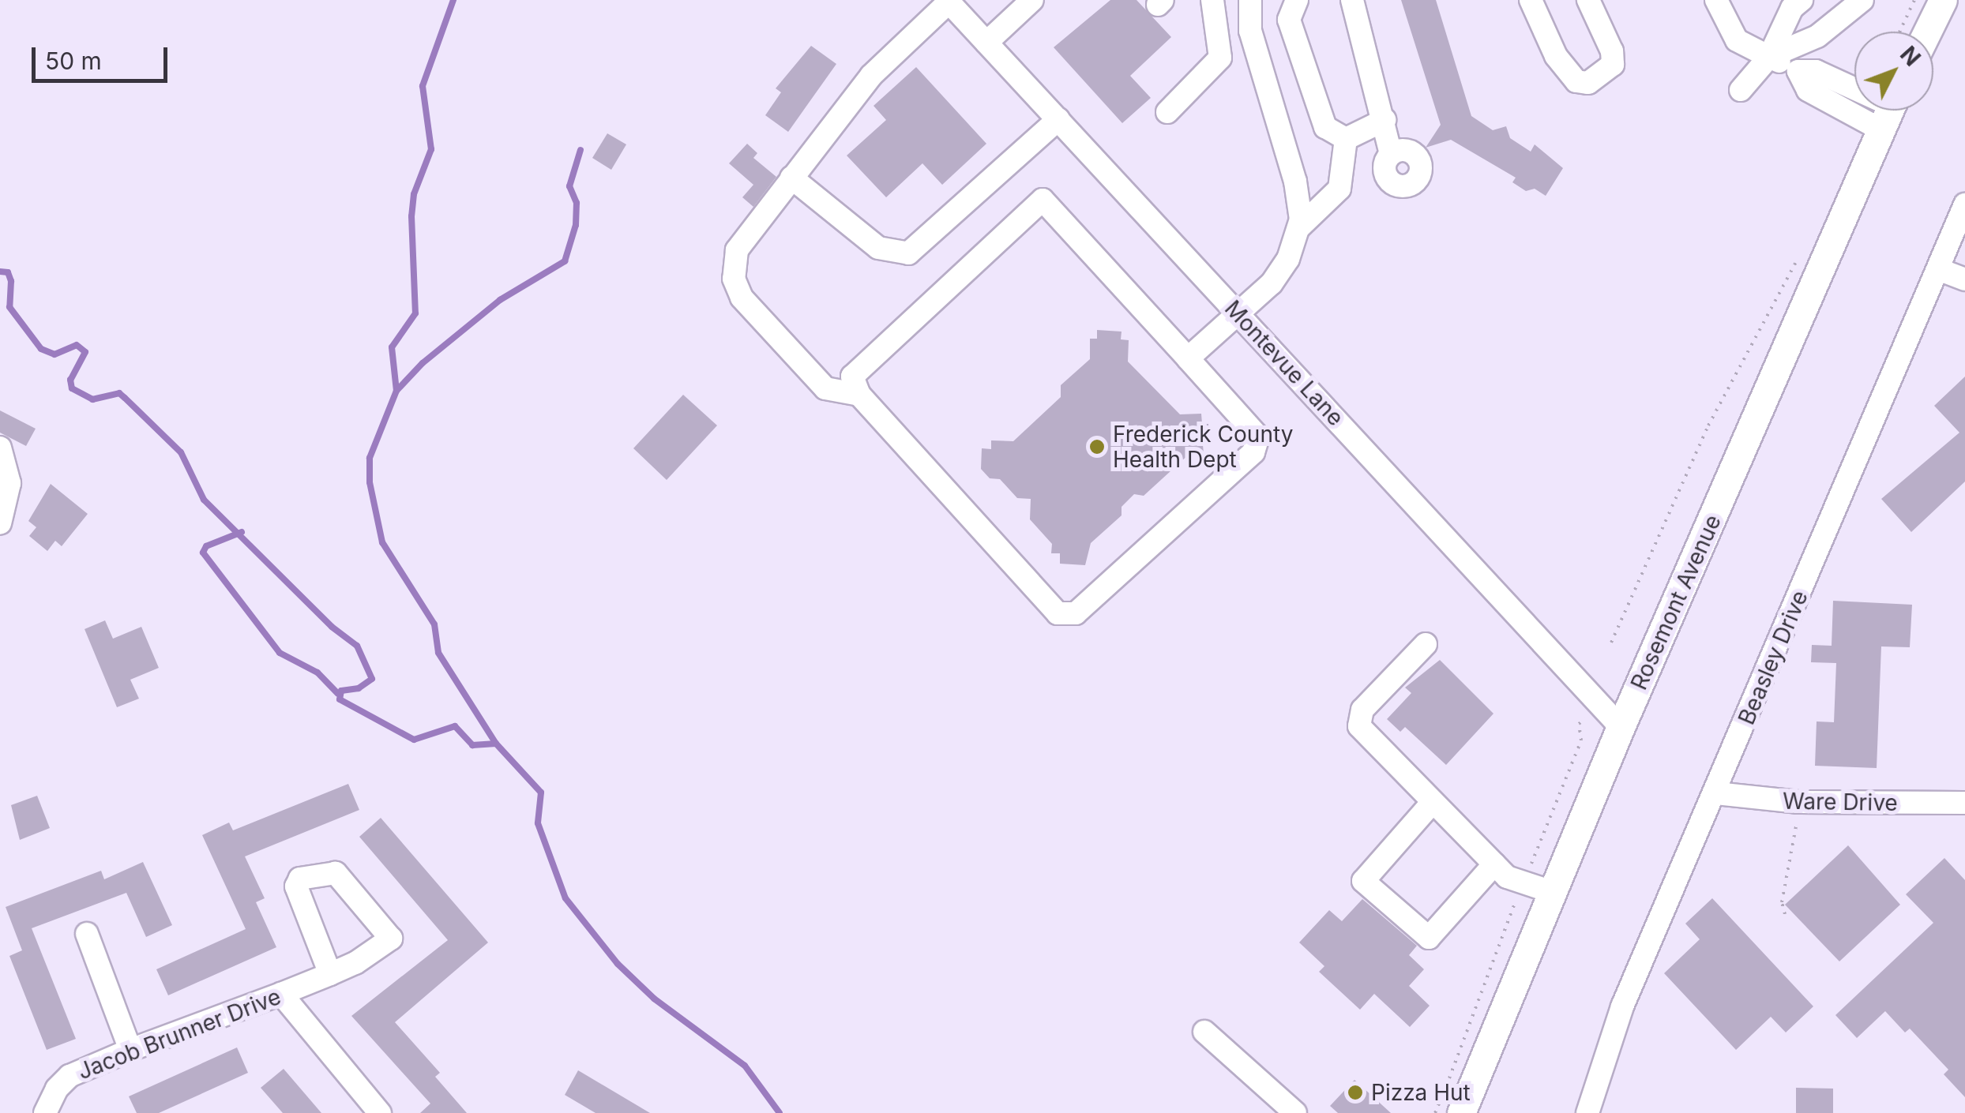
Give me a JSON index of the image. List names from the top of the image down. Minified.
{"streets":{"main road":["Rosemont Avenue"],"street":["Montevue Lane","Beasley Drive","Ware Drive","Jacob Brunner Drive"]},"crossings":[["Montevue Lane","Rosemont Avenue"],["Beasley Drive","Ware Drive"]],"places":["Frederick County Health Dept","Pizza Hut"],"scale_bar":"50 m","north":"top right"}
